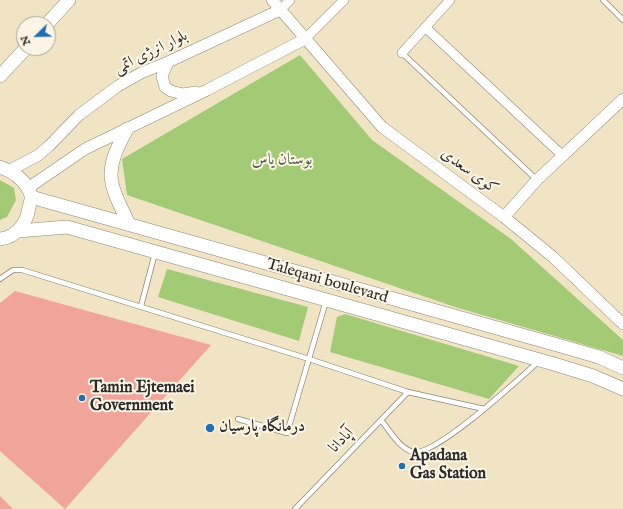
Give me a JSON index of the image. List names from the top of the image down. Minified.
{"streets":{"main road":["Taleqani boulevard"],"street":["بلوار انرژی اتمی","کوی سعدی"],"lane":["آپادانا"]},"crossings":[["بلوار انرژی اتمی","کوی سعدی"]],"parks":["بوستان یاس"],"places":["Tamin Ejtemaei Government","درمانگاه پارسیان","Apadana Gas Station"],"north":"bottom left"}
